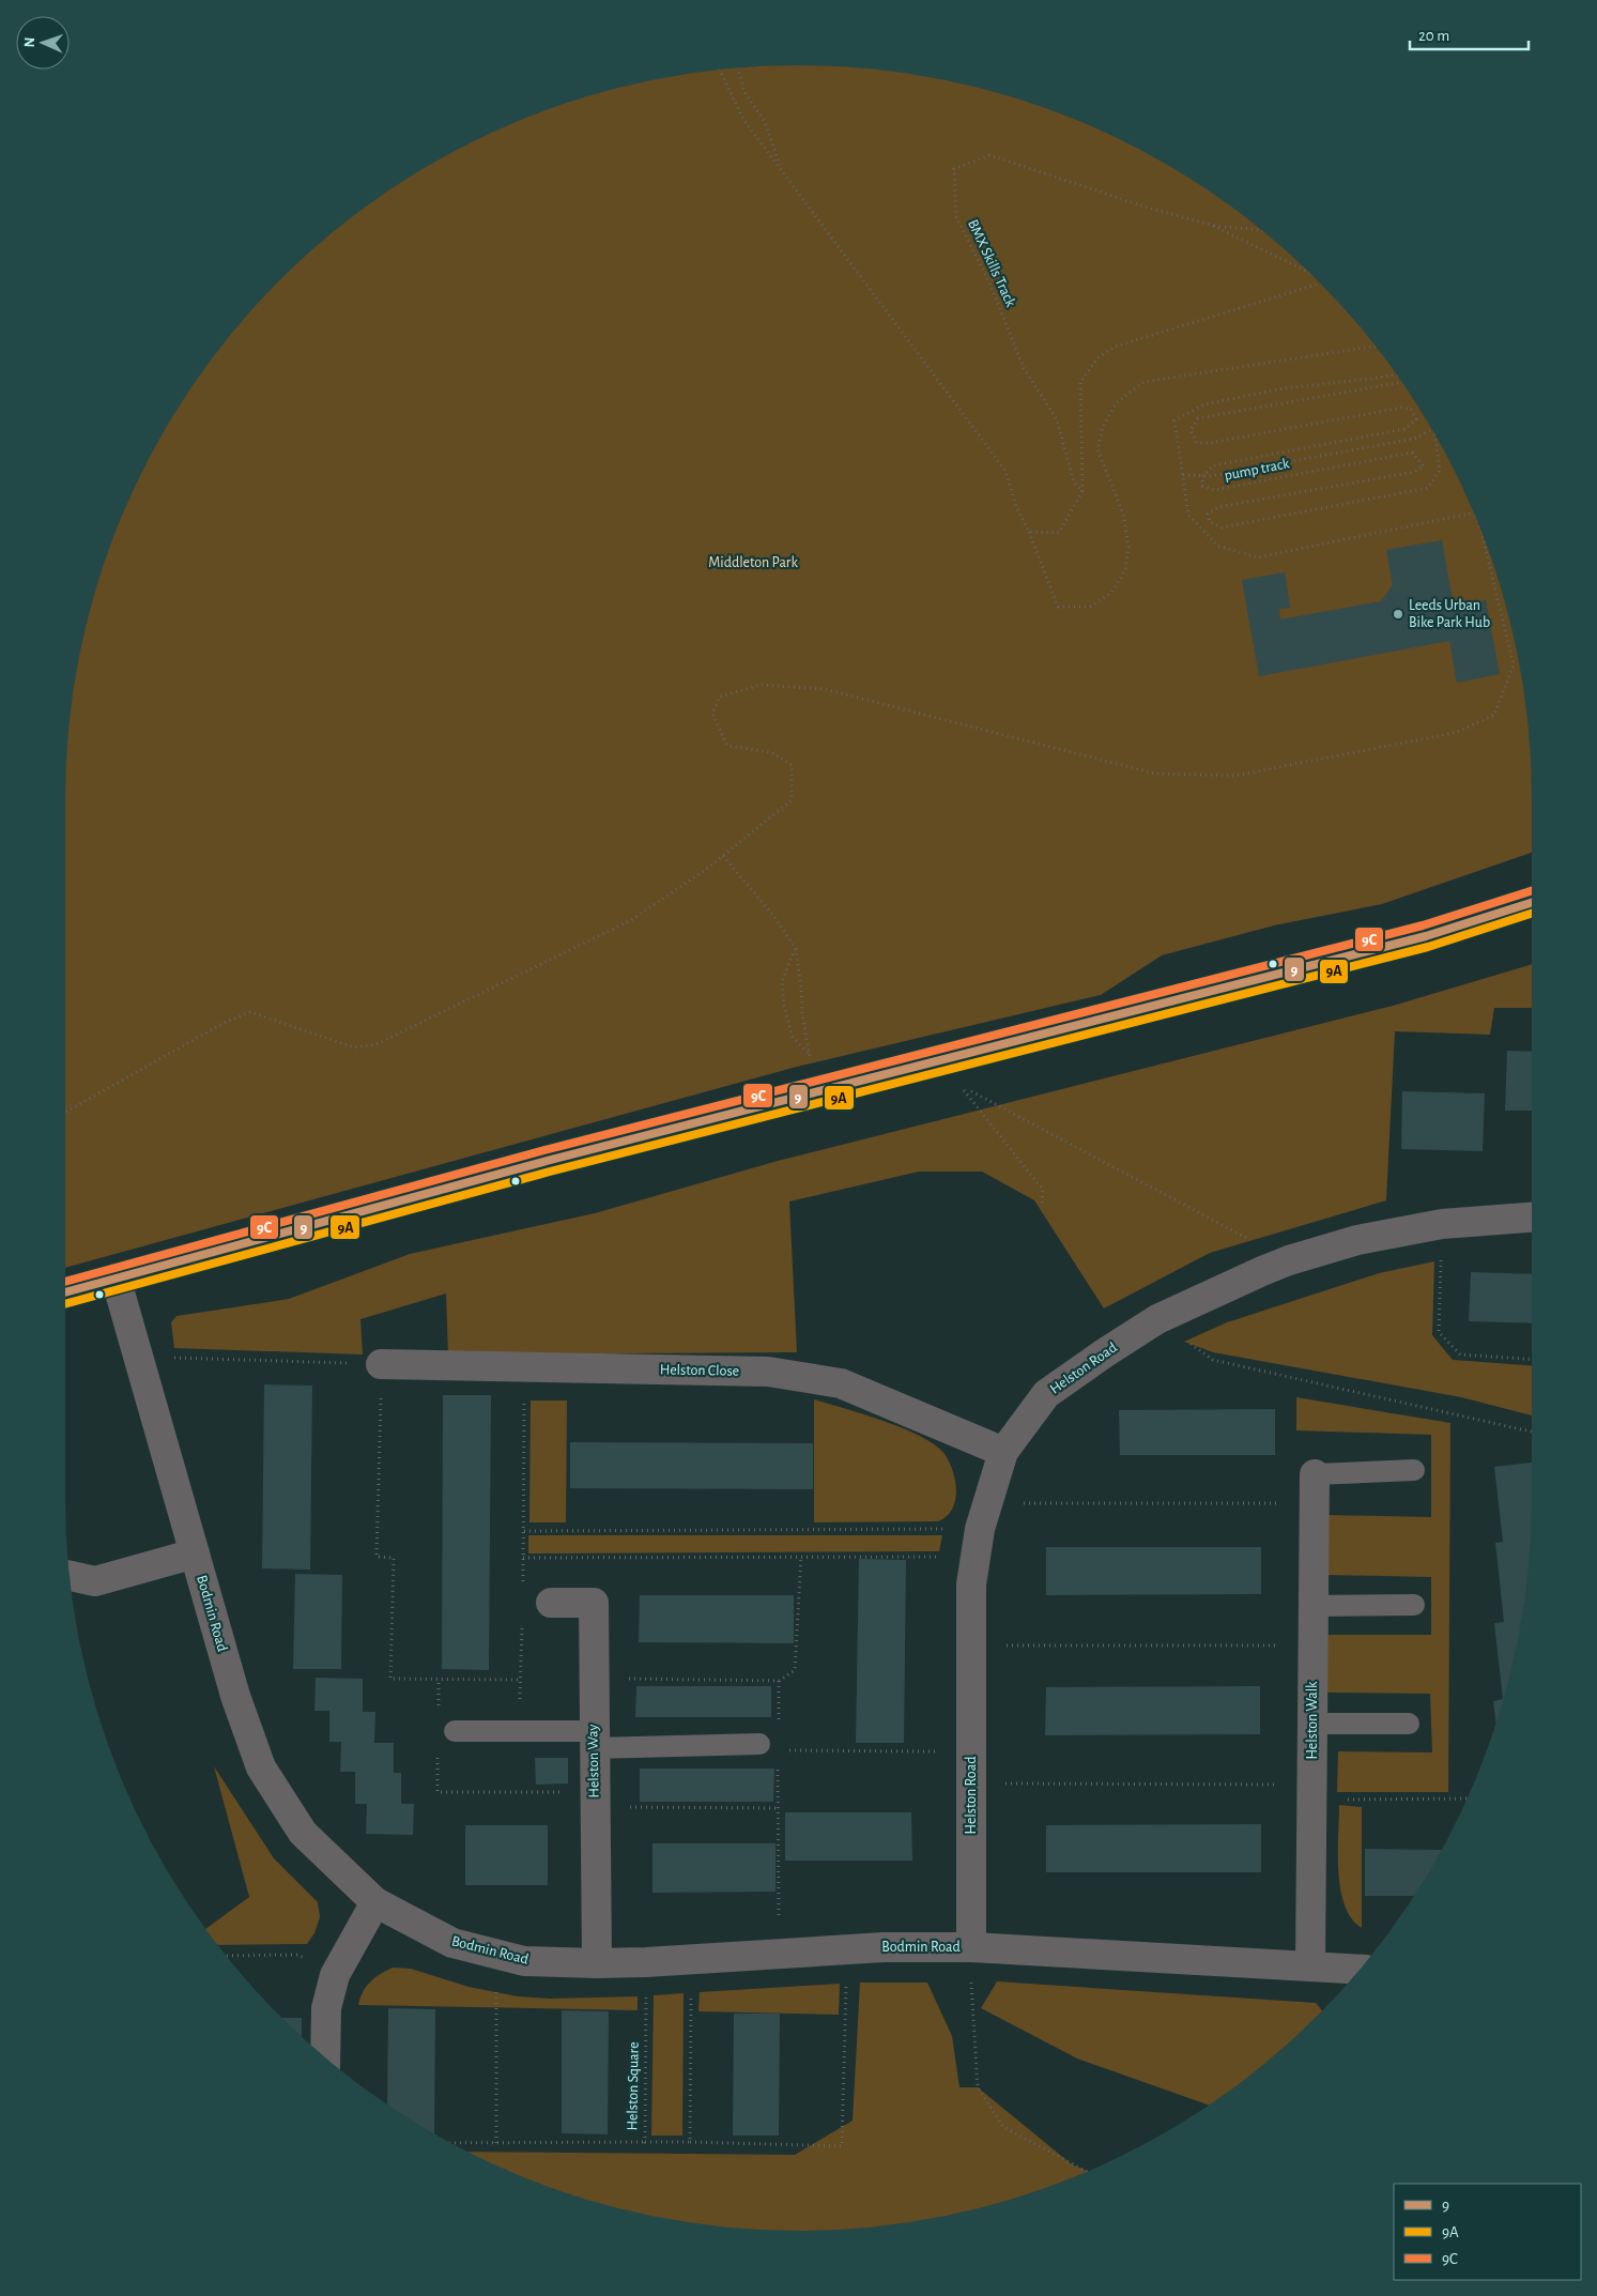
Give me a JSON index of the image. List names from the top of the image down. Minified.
{"streets":{"street":["Helston Road","Helston Close","Bodmin Road","Helston Walk","Helston Way"],"path":["BMX Skills Track","pump track","Helston Square"]},"crossings":[["Helston Road","Helston Close"],["Helston Road","Bodmin Road"],["Bodmin Road","Helston Walk"],["Bodmin Road","Helston Way"],["Bodmin Road","Helston Square"]],"parks":["Middleton Park"],"places":["Leeds Urban Bike Park Hub"],"lines":["transit line 9C","transit line 9","transit line 9A"],"legend":["9","9A","9C"],"scale_bar":"20 m","north":"left"}
